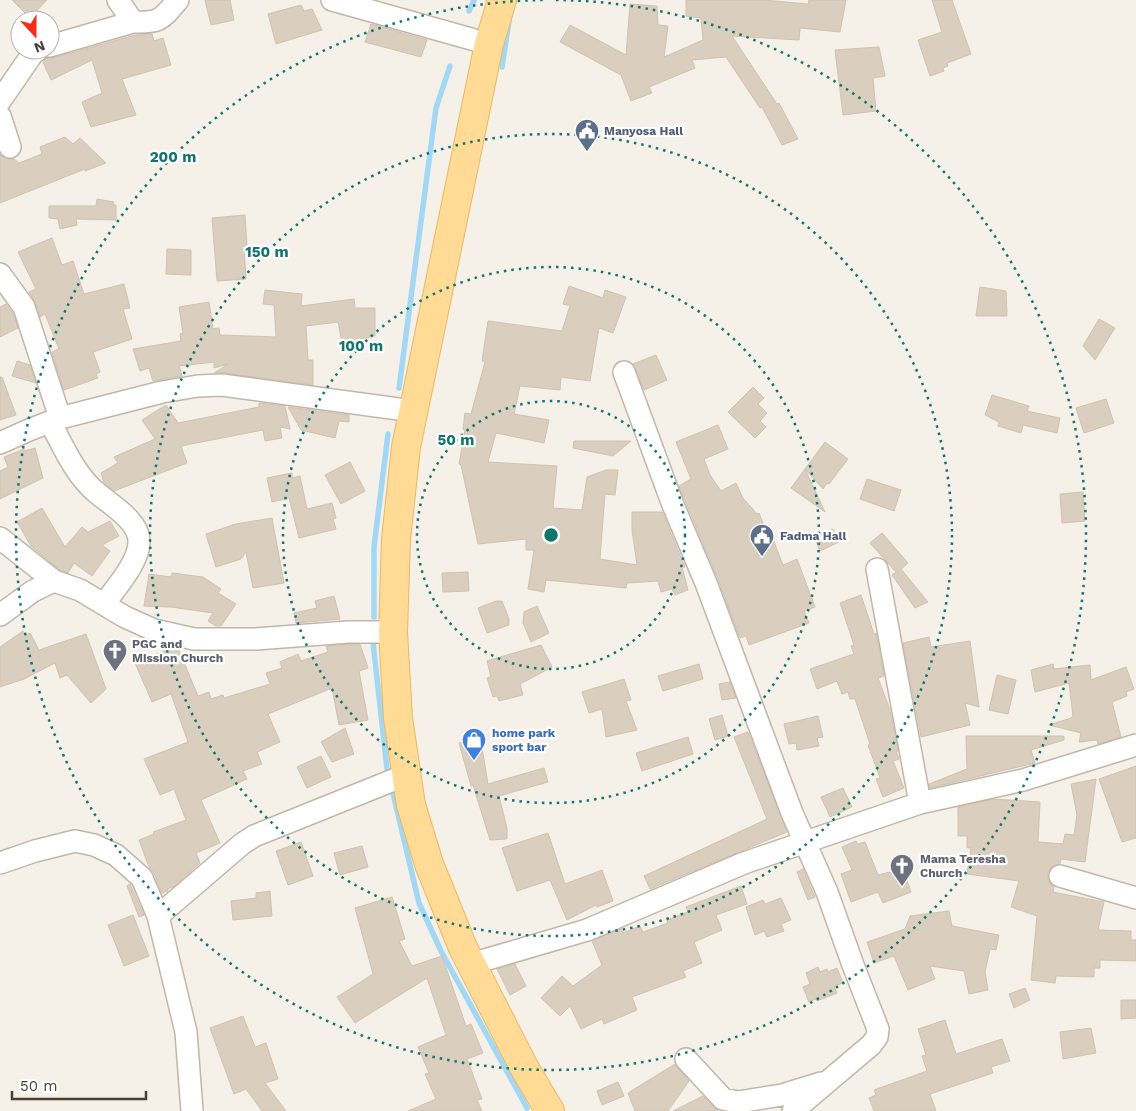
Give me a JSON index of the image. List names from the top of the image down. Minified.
{"places":{"public building":["Manyosa Hall","Fadma Hall"],"church":["PGC and Mission Church","Mama Teresha Church"],"shop":["home park sport bar"]},"scale_bar":"50 m","north":"bottom","rings":["200 m","150 m","100 m","50 m"]}
